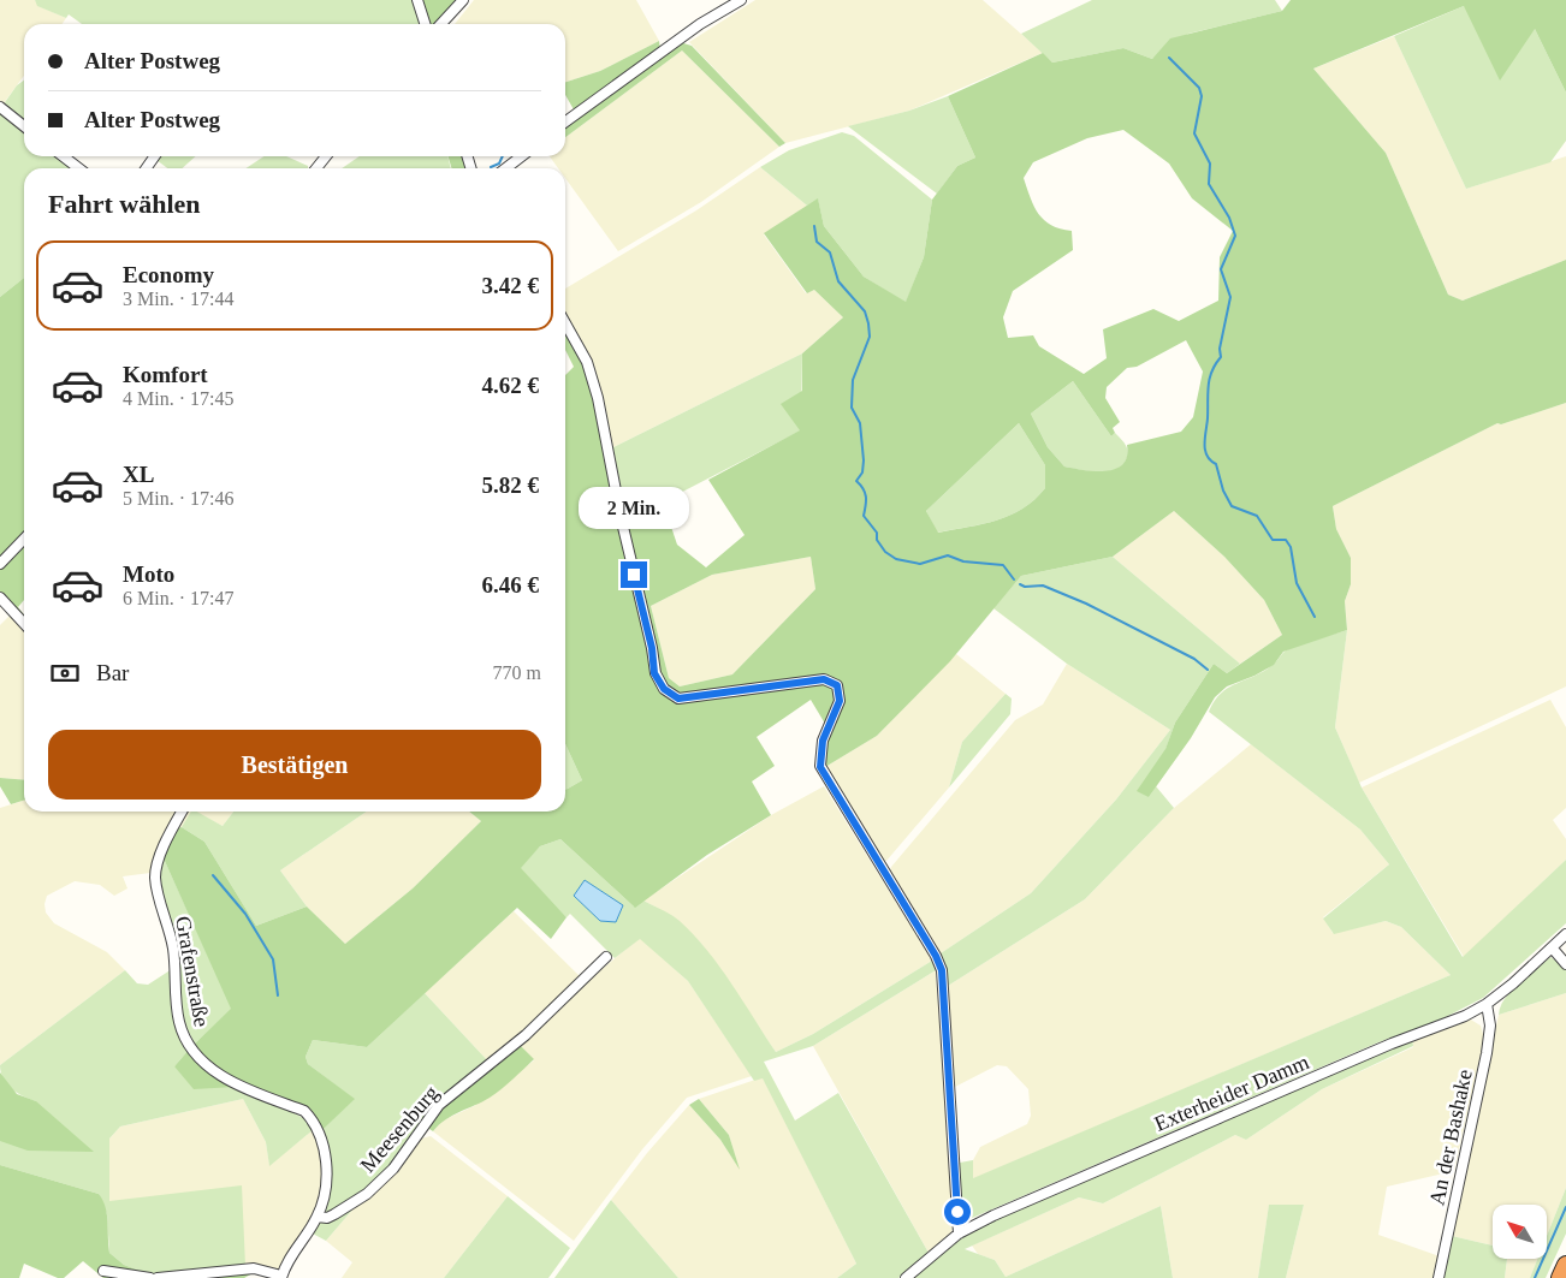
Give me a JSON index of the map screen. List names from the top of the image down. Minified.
{"streets":{"street":["Grafenstraße","Exterheider Damm","Meesenburg","An der Bashake"]},"crossings":[["Grafenstraße","Meesenburg"],["Exterheider Damm","An der Bashake"]],"north":"top left","page":{"banner":["Alter Postweg","Alter Postweg"],"heading":"Fahrt wählen","list":[{"name":"Economy","note":"3 Min. · 17:44","value":"3.42 €"},{"name":"Komfort","note":"4 Min. · 17:45","value":"4.62 €"},{"name":"XL","note":"5 Min. · 17:46","value":"5.82 €"},{"name":"Moto","note":"6 Min. · 17:47","value":"6.46 €"}],"bubble":"2 Min.","pay":["Bar","770 m"],"buttons":"Bestätigen"}}
